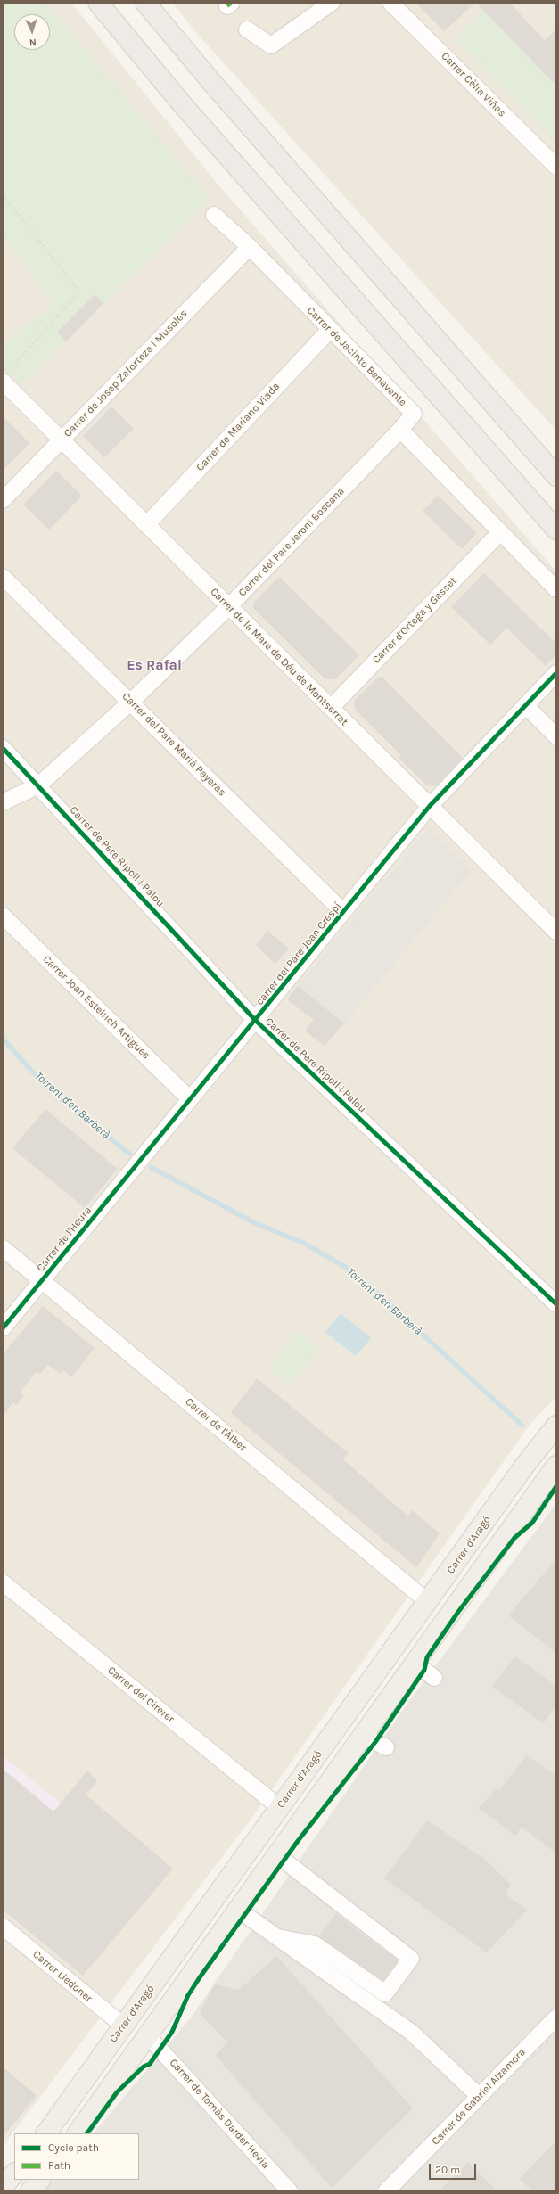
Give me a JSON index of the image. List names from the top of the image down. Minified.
{"streets":{"main road":["Carrer d'Aragó"],"street":["Carrer Cèlia Viñas","Carrer de Jacinto Benavente","Carrer de Josep Zaforteza i Musoles","Carrer de Mariano Viada","Carrer del Pare Jeroni Boscana","Carrer d'Ortega y Gasset","Carrer de la Mare de Déu de Montserrat","Carrer del Pare Marià Payeras","Carrer de Pere Ripoll i Palou","carrer del Pare Joan Crespí","Carrer Joan Estelrich Artigues","Carrer de l'Heura","Carrer de l'Àlber","Carrer del Cirerer","Carrer Lledoner","Carrer de Gabriel Alzamora","Carrer de Tomàs Darder Hevia"]},"crossings":[["Carrer de Jacinto Benavente","Carrer de Josep Zaforteza i Musoles"],["Carrer de Jacinto Benavente","Carrer de Mariano Viada"],["Carrer de Jacinto Benavente","Carrer del Pare Jeroni Boscana"],["Carrer de Josep Zaforteza i Musoles","Carrer de la Mare de Déu de Montserrat"],["Carrer de Mariano Viada","Carrer de la Mare de Déu de Montserrat"],["Carrer del Pare Jeroni Boscana","Carrer de la Mare de Déu de Montserrat"],["Carrer del Pare Jeroni Boscana","Carrer del Pare Marià Payeras"],["Carrer del Pare Jeroni Boscana","Carrer de Pere Ripoll i Palou"],["Carrer d'Ortega y Gasset","Carrer de la Mare de Déu de Montserrat"],["Carrer de la Mare de Déu de Montserrat","carrer del Pare Joan Crespí"],["Carrer del Pare Marià Payeras","carrer del Pare Joan Crespí"],["Carrer de Pere Ripoll i Palou","carrer del Pare Joan Crespí"],["carrer del Pare Joan Crespí","Carrer Joan Estelrich Artigues"],["carrer del Pare Joan Crespí","Carrer de l'Heura"],["Carrer de l'Heura","Carrer de l'Àlber"],["Carrer de l'Àlber","Carrer d'Aragó"],["Carrer d'Aragó","Carrer del Cirerer"],["Carrer d'Aragó","Carrer Lledoner"]],"districts":["Es Rafal"],"water":["Torrent d'en Barberà"],"legend":["Cycle path","Path"],"scale_bar":"20 m","north":"bottom"}
